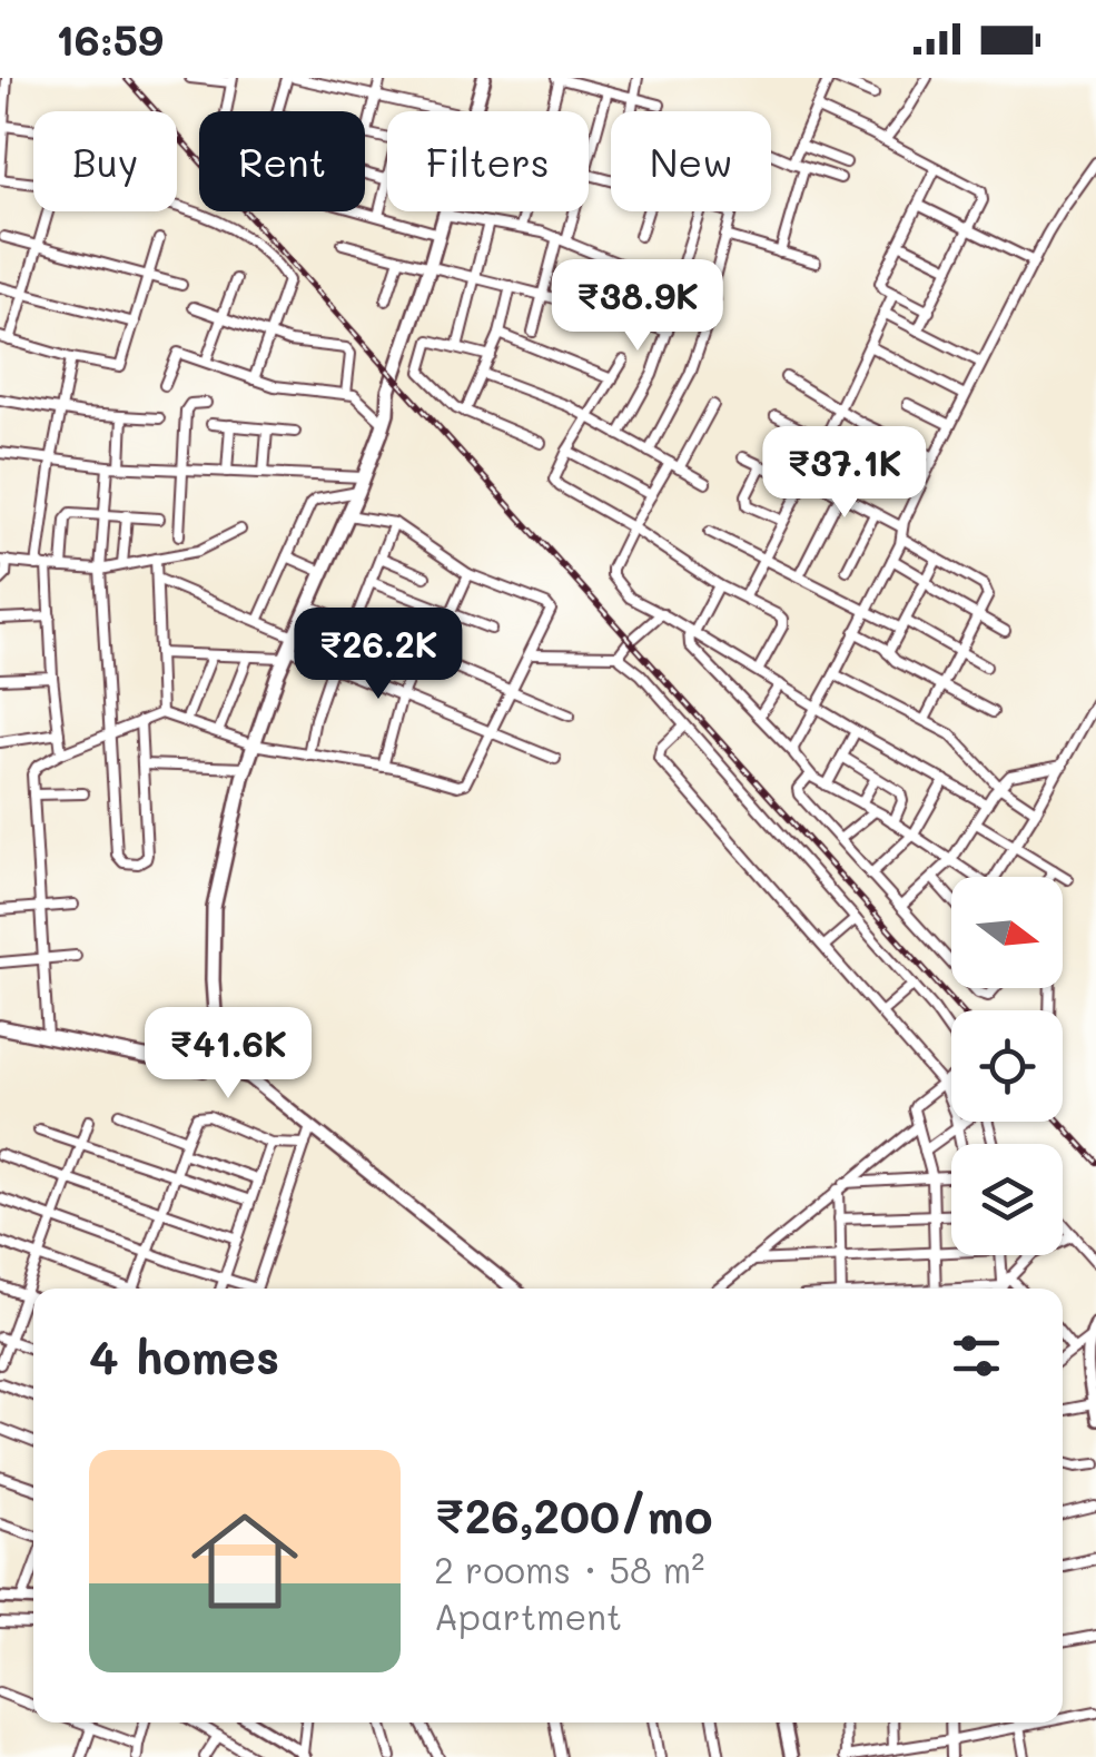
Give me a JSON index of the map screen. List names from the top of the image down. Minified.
{"north":"right","page":{"status":"16:59","chip":["Buy","Rent","Filters","New"],"price":["₹38.9K","₹37.1K","₹26.2K","₹41.6K"],"heading":"4 homes","list":[{"name":"₹26,200/mo","note":"2 rooms · 58 m² · Apartment"}]}}
